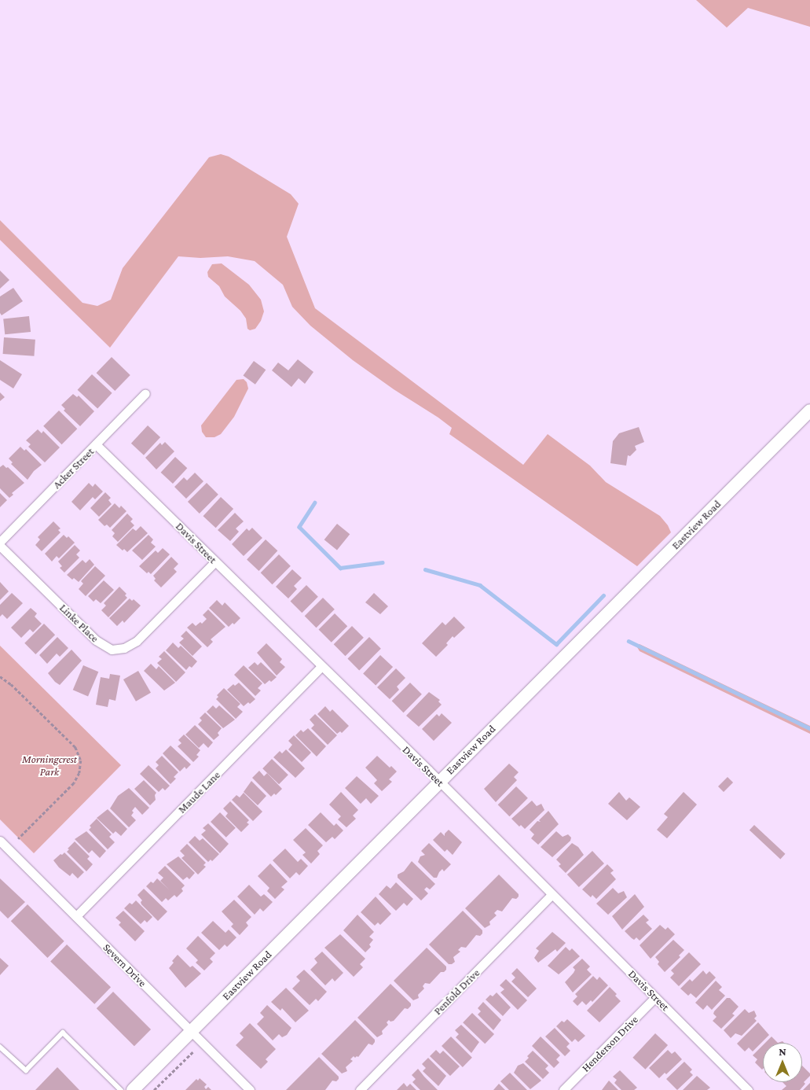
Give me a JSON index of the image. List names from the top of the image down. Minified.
{"streets":{"street":["Acker Street","Eastview Road","Davis Street","Linke Place","Maude Lane","Severn Drive","Penfold Drive","Henderson Drive"]},"crossings":[["Acker Street","Davis Street"],["Eastview Road","Davis Street"],["Eastview Road","Severn Drive"],["Davis Street","Linke Place"],["Davis Street","Maude Lane"],["Davis Street","Penfold Drive"],["Davis Street","Henderson Drive"],["Maude Lane","Severn Drive"]],"parks":["Morningcrest Park"],"north":"top"}
